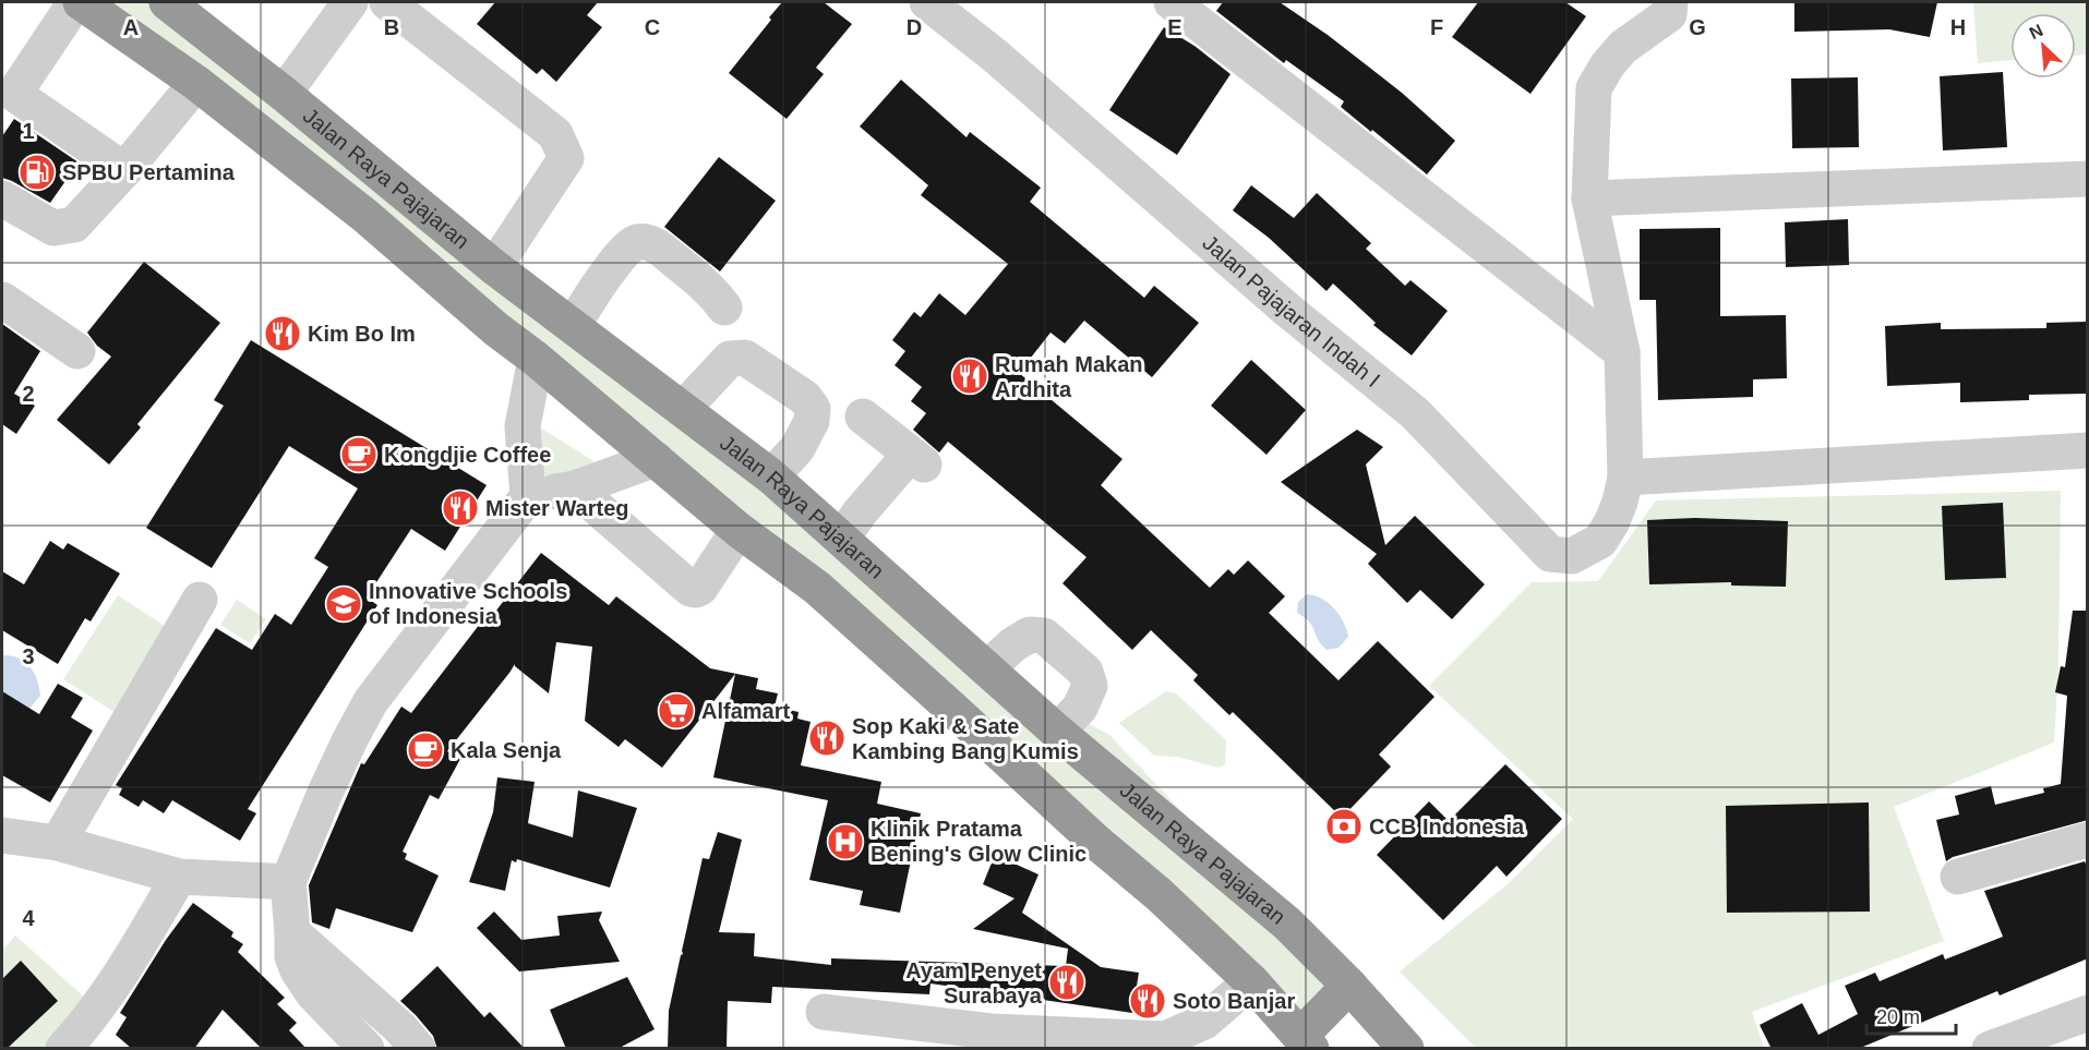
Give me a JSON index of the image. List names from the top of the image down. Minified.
{"streets":{"highway":["Jalan Raya Pajajaran"],"street":["Jalan Pajajaran Indah I"]},"places":{"fuel station":["SPBU Pertamina"],"restaurant":["Kim Bo Im","Rumah Makan Ardhita","Mister Warteg","Sop Kaki & Sate Kambing Bang Kumis","Ayam Penyet Surabaya","Soto Banjar"],"cafe":["Kongdjie Coffee","Kala Senja"],"school or university":["Innovative Schools of Indonesia"],"supermarket":["Alfamart"],"bank":["CCB Indonesia"],"hospital":["Klinik Pratama Bening's Glow Clinic"]},"scale_bar":"20 m","north":"top left","grid":{"columns":["A","B","C","D","E","F","G","H"],"rows":["1","2","3","4"]}}
